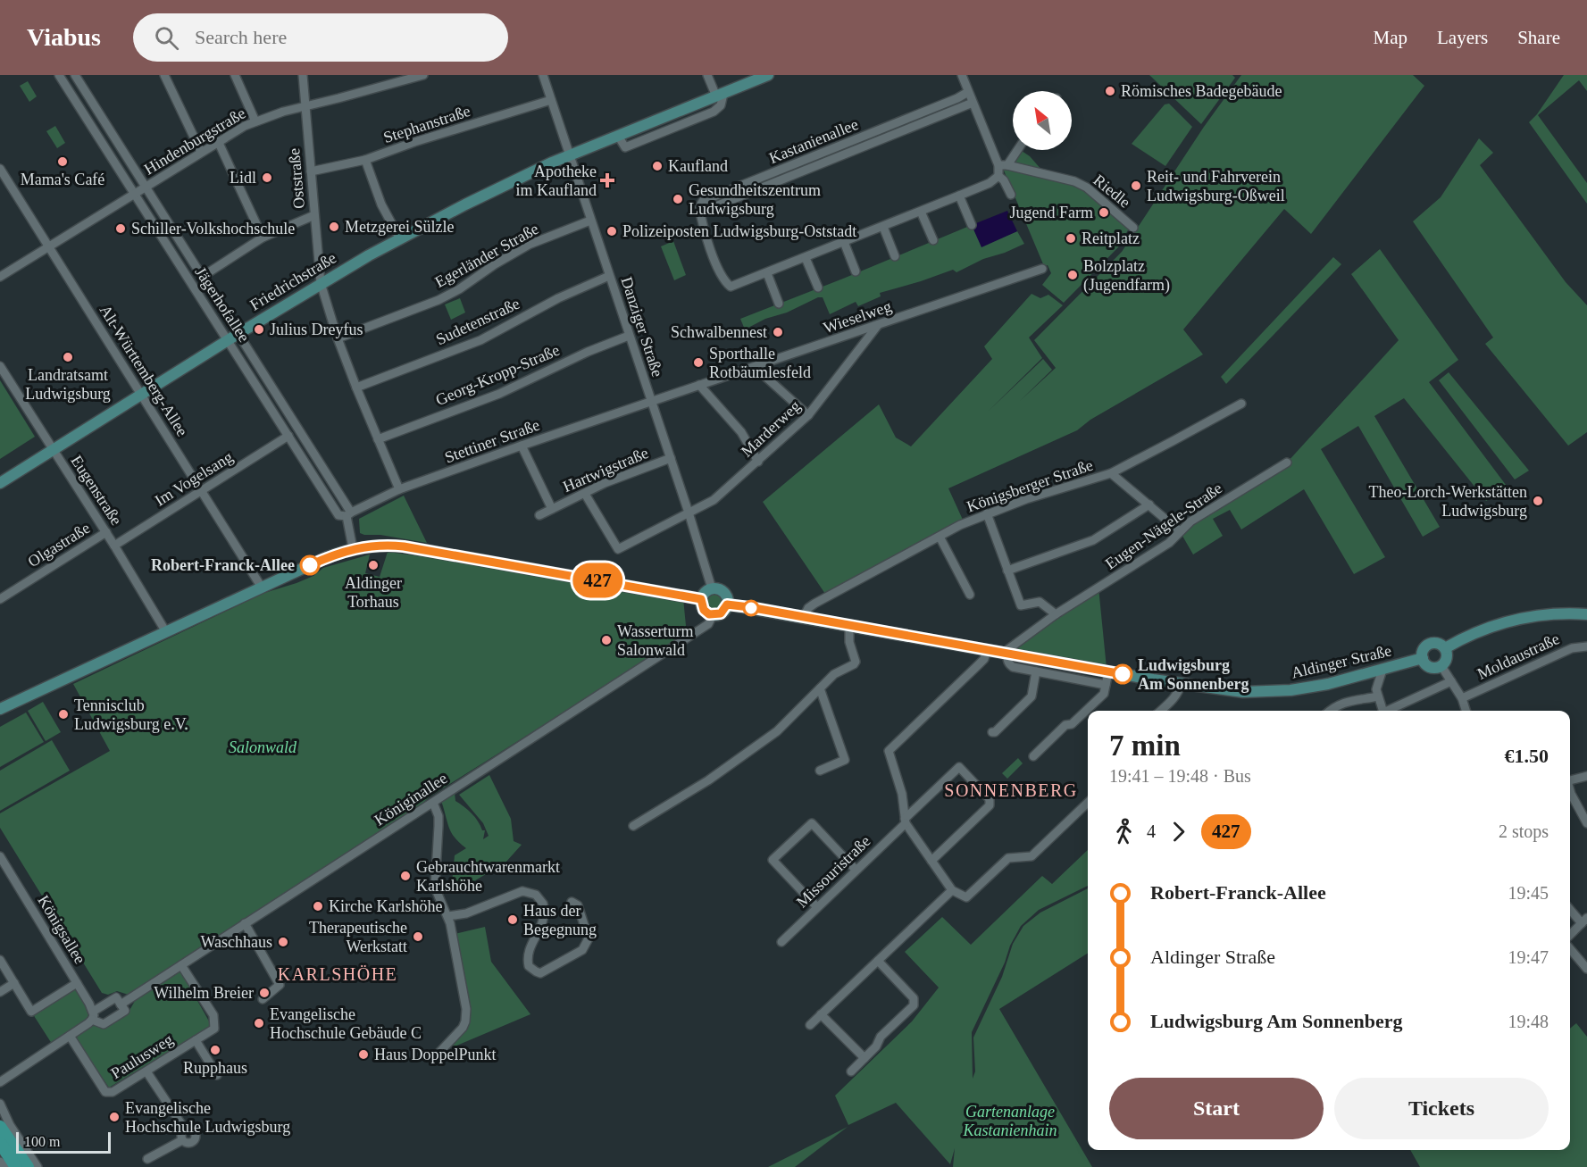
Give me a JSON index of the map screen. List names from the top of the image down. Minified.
{"streets":{"main road":["Friedrichstraße","Aldinger Straße"],"street":["Stephanstraße","Hindenburgstraße","Kastanienallee","Oststraße","Riedle","Egerländer Straße","Jägerhofallee","Wieselweg","Sudetenstraße","Danziger Straße","Alt-Württemberg-Allee","Georg-Kropp-Straße","Marderweg","Stettiner Straße","Hartwigstraße","Im Vogelsang","Königsberger Straße","Eugenstraße","Eugen-Nägele-Straße","Olgastraße","Moldaustraße","Königinallee","Missouristraße","Königsallee","Paulusweg"]},"crossings":[["Stephanstraße","Oststraße"],["Stephanstraße","Danziger Straße"],["Hindenburgstraße","Oststraße"],["Hindenburgstraße","Jägerhofallee"],["Hindenburgstraße","Alt-Württemberg-Allee"],["Oststraße","Egerländer Straße"],["Oststraße","Friedrichstraße"],["Oststraße","Sudetenstraße"],["Oststraße","Georg-Kropp-Straße"],["Oststraße","Stettiner Straße"],["Egerländer Straße","Danziger Straße"],["Friedrichstraße","Jägerhofallee"],["Friedrichstraße","Danziger Straße"],["Friedrichstraße","Alt-Württemberg-Allee"],["Friedrichstraße","Eugenstraße"],["Jägerhofallee","Stettiner Straße"],["Jägerhofallee","Im Vogelsang"],["Wieselweg","Danziger Straße"],["Wieselweg","Marderweg"],["Wieselweg","Stettiner Straße"],["Sudetenstraße","Danziger Straße"],["Danziger Straße","Georg-Kropp-Straße"],["Danziger Straße","Marderweg"],["Danziger Straße","Stettiner Straße"],["Danziger Straße","Hartwigstraße"],["Danziger Straße","Aldinger Straße"],["Danziger Straße","Königinallee"],["Alt-Württemberg-Allee","Im Vogelsang"],["Marderweg","Hartwigstraße"],["Stettiner Straße","Hartwigstraße"],["Im Vogelsang","Eugenstraße"],["Königsberger Straße","Aldinger Straße"],["Eugenstraße","Olgastraße"],["Eugen-Nägele-Straße","Aldinger Straße"],["Aldinger Straße","Königinallee"],["Königinallee","Königsallee"],["Königinallee","Paulusweg"]],"districts":["SONNENBERG","KARLSHÖHE"],"parks":["Salonwald","Gartenanlage Kastanienhain"],"places":{"other":["Römisches Badegebäude","Mama's Café","Kaufland","Lidl","Reit- und Fahrverein Ludwigsburg-Oßweil","Gesundheitszentrum Ludwigsburg","Jugend Farm","Metzgerei Sülzle","Schiller-Volkshochschule","Polizeiposten Ludwigsburg-Oststadt","Reitplatz","Bolzplatz (Jugendfarm)","Julius Dreyfus","Schwalbennest","Landratsamt Ludwigsburg","Sporthalle Rotbäumlesfeld","Theo-Lorch-Werkstätten Ludwigsburg","Robert-Franck-Allee","Aldinger Torhaus","Wasserturm Salonwald","Ludwigsburg Am Sonnenberg","Tennisclub Ludwigsburg e.V.","Gebrauchtwarenmarkt Karlshöhe","Kirche Karlshöhe","Haus der Begegnung","Therapeutische Werkstatt","Waschhaus","Wilhelm Breier","Evangelische Hochschule Gebäude C","Rupphaus","Haus DoppelPunkt","Evangelische Hochschule Ludwigsburg"],"health":["Apotheke im Kaufland"]},"lines":["bus line 427"],"scale_bar":"100 m","north":"top left","page":{"header":"Viabus","search":"Search here","nav":["Map","Layers","Share"],"on_map":"427","heading":["7 min","19:41 – 19:48 · Bus","€1.50"],"legs":["4","427","2 stops"],"list":[{"name":"Robert-Franck-Allee","value":"19:45"},{"name":"Aldinger Straße","value":"19:47"},{"name":"Ludwigsburg Am Sonnenberg","value":"19:48"}],"buttons":["Start","Tickets"],"scale":"100 m"}}
